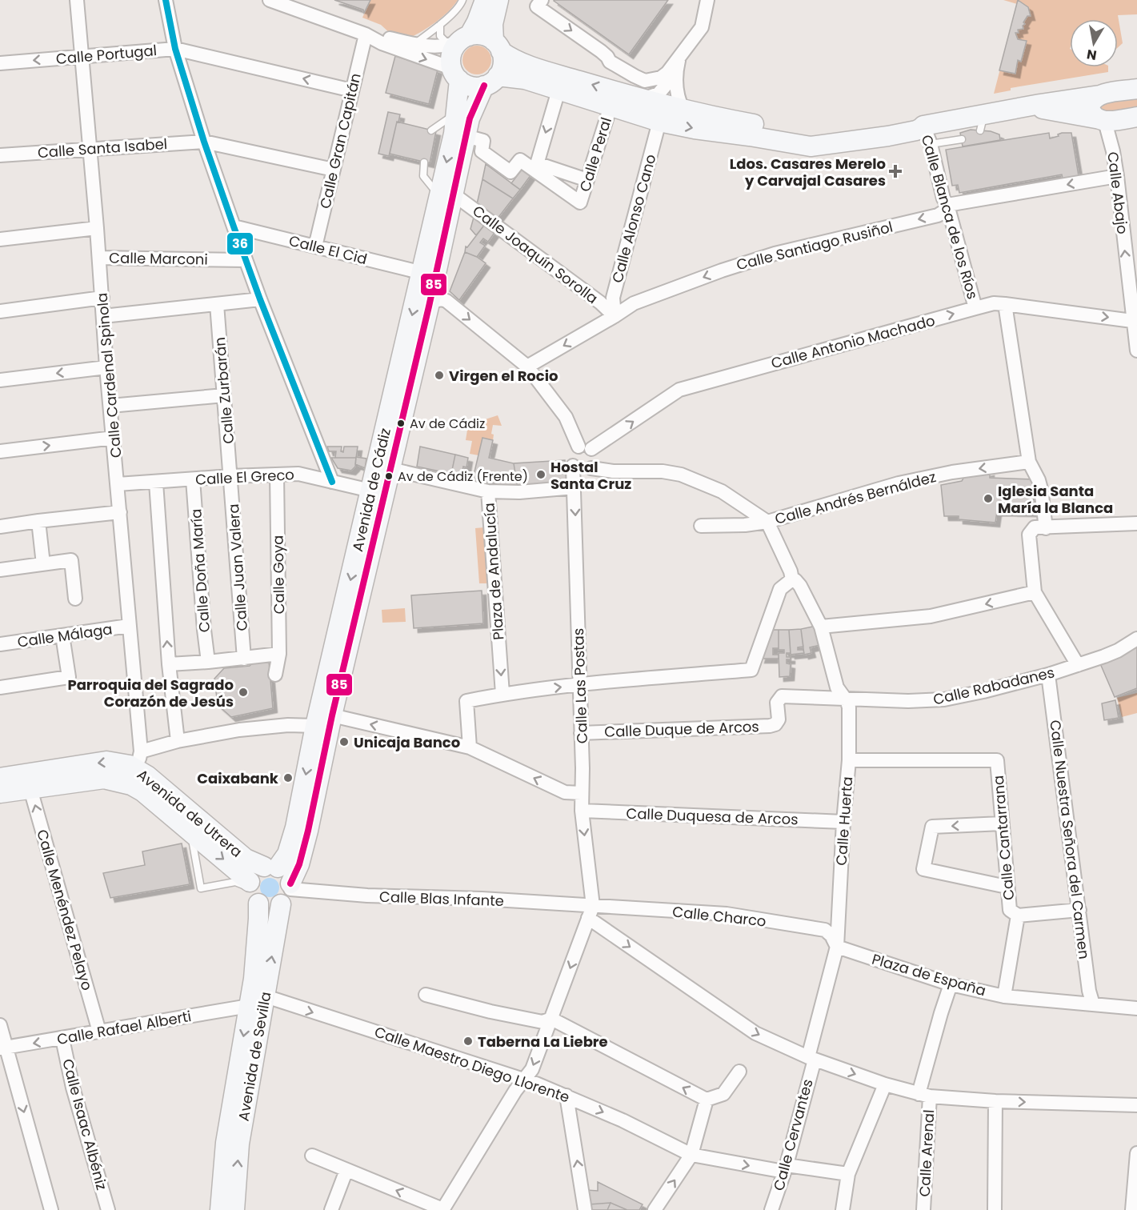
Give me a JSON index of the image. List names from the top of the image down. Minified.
{"streets":{"main road":["Avenida de Cádiz","Avenida de Utrera","Avenida de Sevilla"],"street":["Calle Portugal","Calle Gran Capitán","Calle Santa Isabel","Calle Peral","Calle Abajo","Calle Blanca de los Ríos","Calle Alonso Cano","Calle Santiago Rusiñol","Calle El Cid","Calle Joaquín Sorolla","Calle Marconi","Calle Antonio Machado","Calle Cardenal Spinola","Calle Zurbarán","Calle El Greco","Calle Andrés Bernáldez","Calle Juan Valera","Calle Doña María","Plaza de Andalucía","Calle Goya","Calle Málaga","Calle Las Postas","Calle Rabadanes","Calle Duque de Arcos","Calle Duquesa de Arcos","Calle Huerta","Calle Cantarrana","Calle Nuestra Señora del Carmen","Calle Blas Infante","Calle Menéndez Pelayo","Calle Charco","Plaza de España","Calle Rafael Alberti","Calle Maestro Diego Llorente","Calle Isaac Albéniz","Calle Cervantes","Calle Arenal"]},"crossings":[["Calle Portugal","Calle Gran Capitán"],["Calle Portugal","Calle Cardenal Spinola"],["Calle Gran Capitán","Calle Santa Isabel"],["Calle Gran Capitán","Calle El Cid"],["Calle Santa Isabel","Calle Cardenal Spinola"],["Calle Abajo","Calle Santiago Rusiñol"],["Calle Abajo","Calle Antonio Machado"],["Calle Blanca de los Ríos","Calle Santiago Rusiñol"],["Calle Blanca de los Ríos","Calle Antonio Machado"],["Calle Alonso Cano","Calle Santiago Rusiñol"],["Calle Alonso Cano","Calle Joaquín Sorolla"],["Calle Santiago Rusiñol","Calle Joaquín Sorolla"],["Calle El Cid","Avenida de Cádiz"],["Calle Joaquín Sorolla","Avenida de Cádiz"],["Calle Marconi","Calle Cardenal Spinola"],["Calle Antonio Machado","Calle Las Postas"],["Calle Cardenal Spinola","Calle El Greco"],["Calle Cardenal Spinola","Calle Málaga"],["Calle Cardenal Spinola","Avenida de Utrera"],["Calle Zurbarán","Calle El Greco"],["Calle Zurbarán","Calle Juan Valera"],["Calle El Greco","Avenida de Cádiz"],["Calle El Greco","Calle Juan Valera"],["Calle El Greco","Calle Doña María"],["Calle El Greco","Calle Goya"],["Avenida de Cádiz","Plaza de Andalucía"],["Avenida de Cádiz","Avenida de Utrera"],["Avenida de Cádiz","Calle Blas Infante"],["Avenida de Cádiz","Avenida de Sevilla"],["Calle Andrés Bernáldez","Calle Huerta"],["Calle Las Postas","Calle Duque de Arcos"],["Calle Las Postas","Calle Duquesa de Arcos"],["Calle Las Postas","Calle Blas Infante"],["Calle Las Postas","Calle Charco"],["Calle Rabadanes","Calle Duque de Arcos"],["Calle Rabadanes","Calle Huerta"],["Calle Rabadanes","Calle Nuestra Señora del Carmen"],["Calle Duque de Arcos","Calle Huerta"],["Avenida de Utrera","Calle Blas Infante"],["Avenida de Utrera","Calle Menéndez Pelayo"],["Avenida de Utrera","Avenida de Sevilla"],["Calle Duquesa de Arcos","Calle Huerta"],["Calle Huerta","Calle Cantarrana"],["Calle Huerta","Calle Charco"],["Calle Huerta","Plaza de España"],["Calle Huerta","Calle Cervantes"],["Calle Nuestra Señora del Carmen","Plaza de España"],["Calle Blas Infante","Calle Charco"],["Calle Blas Infante","Avenida de Sevilla"],["Calle Menéndez Pelayo","Calle Rafael Alberti"],["Calle Charco","Plaza de España"],["Plaza de España","Calle Arenal"],["Calle Rafael Alberti","Avenida de Sevilla"],["Calle Rafael Alberti","Calle Isaac Albéniz"],["Avenida de Sevilla","Calle Maestro Diego Llorente"],["Calle Maestro Diego Llorente","Calle Cervantes"]],"one_way":["Calle Abajo","Calle Santiago Rusiñol","Calle Antonio Machado","Calle Andrés Bernáldez","Plaza de Andalucía","Calle Las Postas","Calle Menéndez Pelayo"],"places":{"health":["Ldos. Casares Merelo y Carvajal Casares"],"other":["Virgen el Rocio","Av de Cádiz","Hostal Santa Cruz","Av de Cádiz (Frente)","Iglesia Santa María la Blanca","Parroquia del Sagrado Corazón de Jesús","Unicaja Banco","Caixabank","Taberna La Liebre"]},"lines":["transit line 36","transit line 85"],"north":"bottom"}
